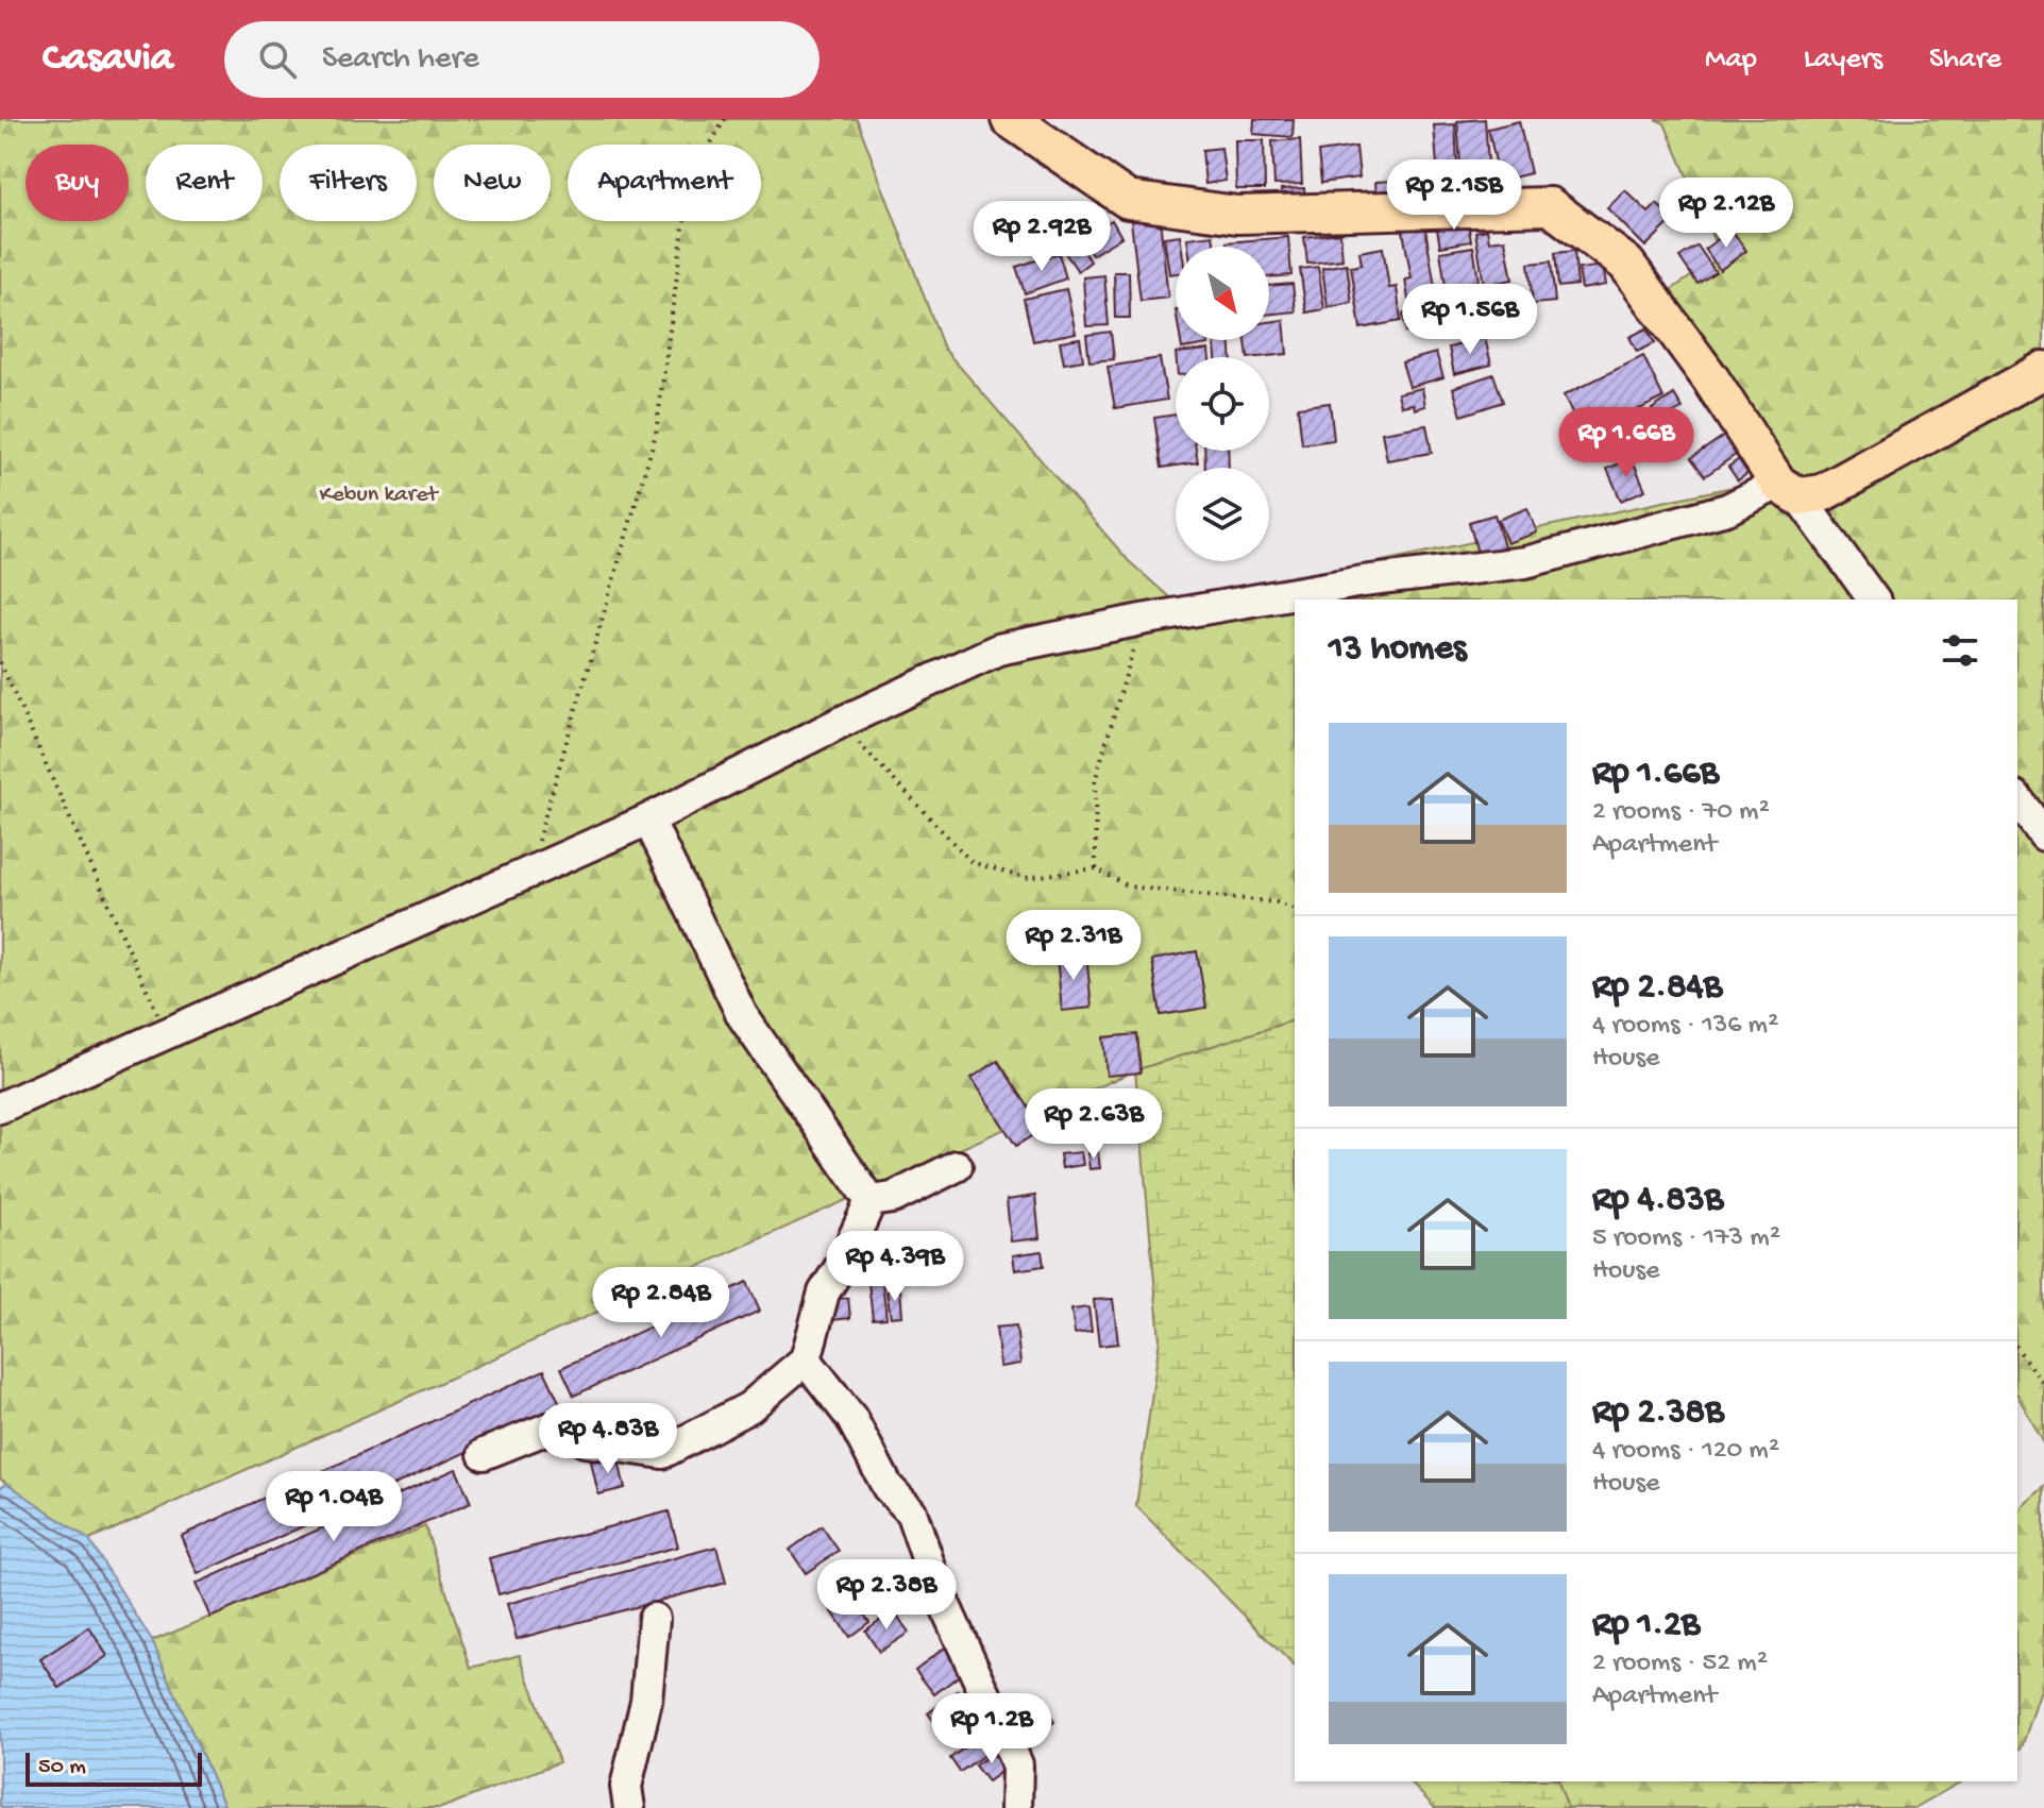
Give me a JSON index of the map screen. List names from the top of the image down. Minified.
{"parks":["Kebun karet"],"scale_bar":"50 m","north":"bottom right","page":{"header":"Casavia","search":"Search here","nav":["Map","Layers","Share"],"chip":["Buy","Rent","Filters","New","Apartment"],"price":["Rp 2.15B","Rp 2.12B","Rp 2.92B","Rp 1.56B","Rp 1.66B","Rp 2.31B","Rp 2.63B","Rp 4.39B","Rp 2.84B","Rp 4.83B","Rp 1.04B","Rp 2.38B","Rp 1.2B"],"heading":"13 homes","list":[{"name":"Rp 1.66B","note":"2 rooms · 70 m² · Apartment"},{"name":"Rp 2.84B","note":"4 rooms · 136 m² · House"},{"name":"Rp 4.83B","note":"5 rooms · 173 m² · House"},{"name":"Rp 2.38B","note":"4 rooms · 120 m² · House"},{"name":"Rp 1.2B","note":"2 rooms · 52 m² · Apartment"}],"scale":"50 m"}}
